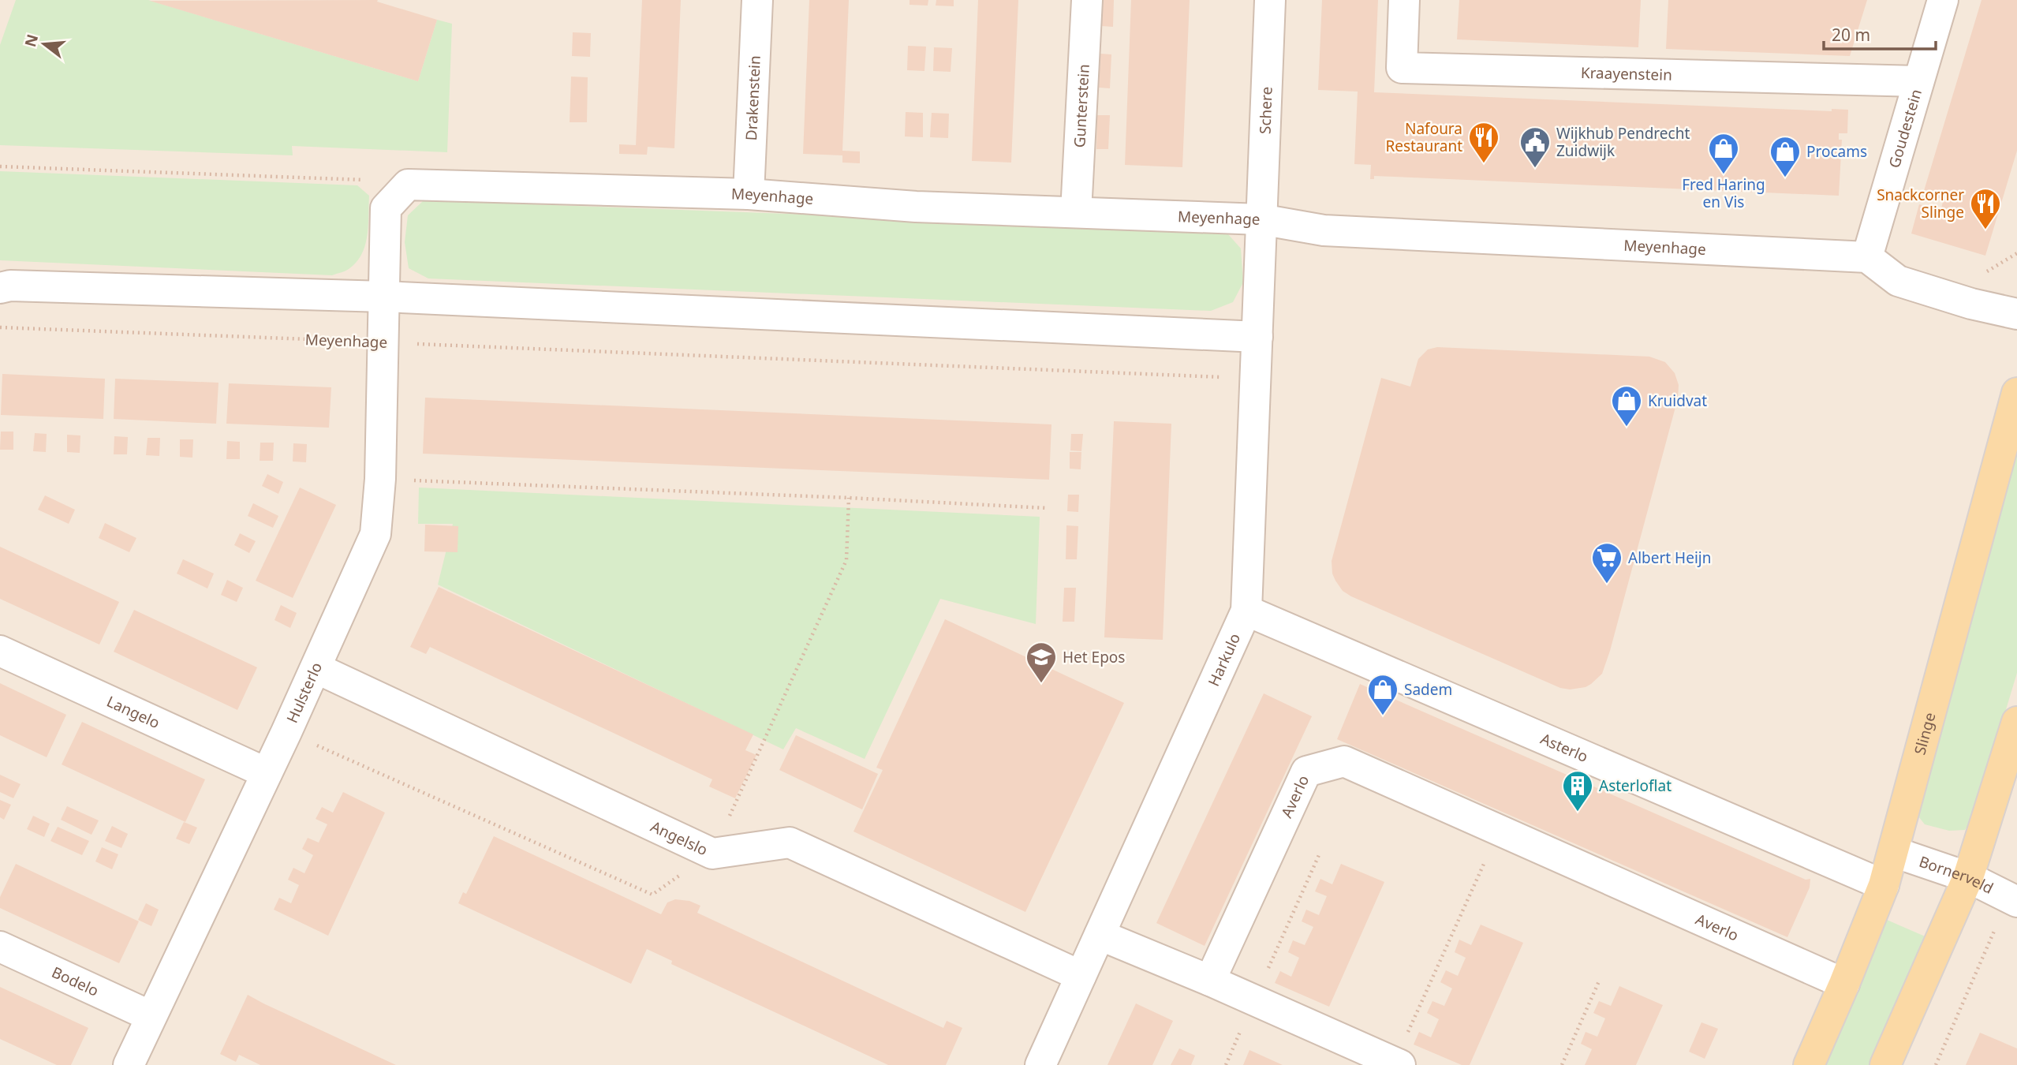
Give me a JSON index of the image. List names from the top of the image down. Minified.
{"streets":{"main road":["Slinge"],"street":["Kraayenstein","Drakenstein","Gunterstein","Schere","Goudestein","Meyenhage","Harkulo","Hulsterlo","Langelo","Asterlo","Averlo","Angelslo","Bornerveld","Bodelo"]},"crossings":[["Kraayenstein","Goudestein"],["Drakenstein","Meyenhage"],["Gunterstein","Meyenhage"],["Schere","Meyenhage"],["Schere","Harkulo"],["Goudestein","Meyenhage"],["Meyenhage","Harkulo"],["Meyenhage","Hulsterlo"],["Harkulo","Asterlo"],["Harkulo","Angelslo"],["Hulsterlo","Langelo"],["Hulsterlo","Angelslo"],["Hulsterlo","Bodelo"],["Slinge","Asterlo"],["Slinge","Averlo"],["Slinge","Bornerveld"]],"places":{"restaurant":["Nafoura Restaurant","Snackcorner Slinge"],"public building":["Wijkhub Pendrecht Zuidwijk"],"shop":["Fred Haring en Vis","Procams","Kruidvat","Sadem"],"supermarket":["Albert Heijn"],"school or university":["Het Epos"],"building":["Asterloflat"]},"scale_bar":"20 m","north":"left"}
